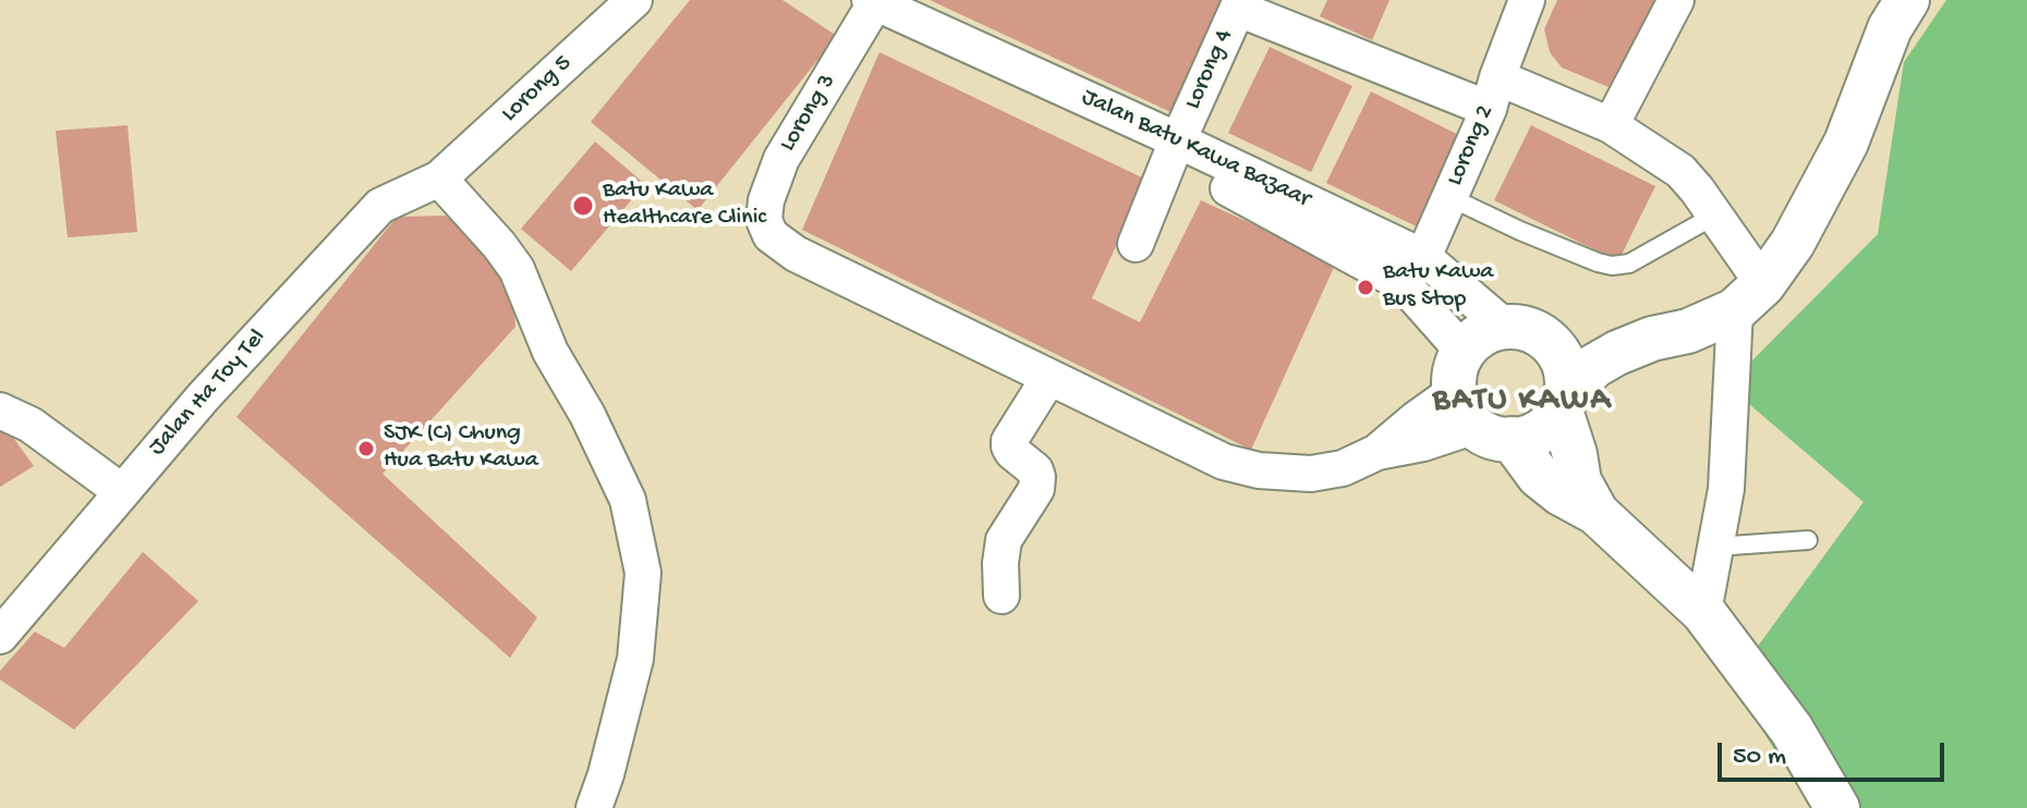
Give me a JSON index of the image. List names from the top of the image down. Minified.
{"streets":{"street":["Lorong 4","Lorong 5","Lorong 3","Lorong 2","Jalan Batu Kawa Bazaar","Jalan Ha Toy Tel"]},"crossings":[["Lorong 4","Jalan Batu Kawa Bazaar"],["Lorong 5","Jalan Ha Toy Tel"],["Lorong 3","Jalan Batu Kawa Bazaar"],["Lorong 2","Jalan Batu Kawa Bazaar"]],"districts":["BATU KAWA"],"places":["Batu Kawa Healthcare Clinic","Batu Kawa Bus Stop","SJK (C) Chung Hua Batu Kawa"],"scale_bar":"50 m"}
